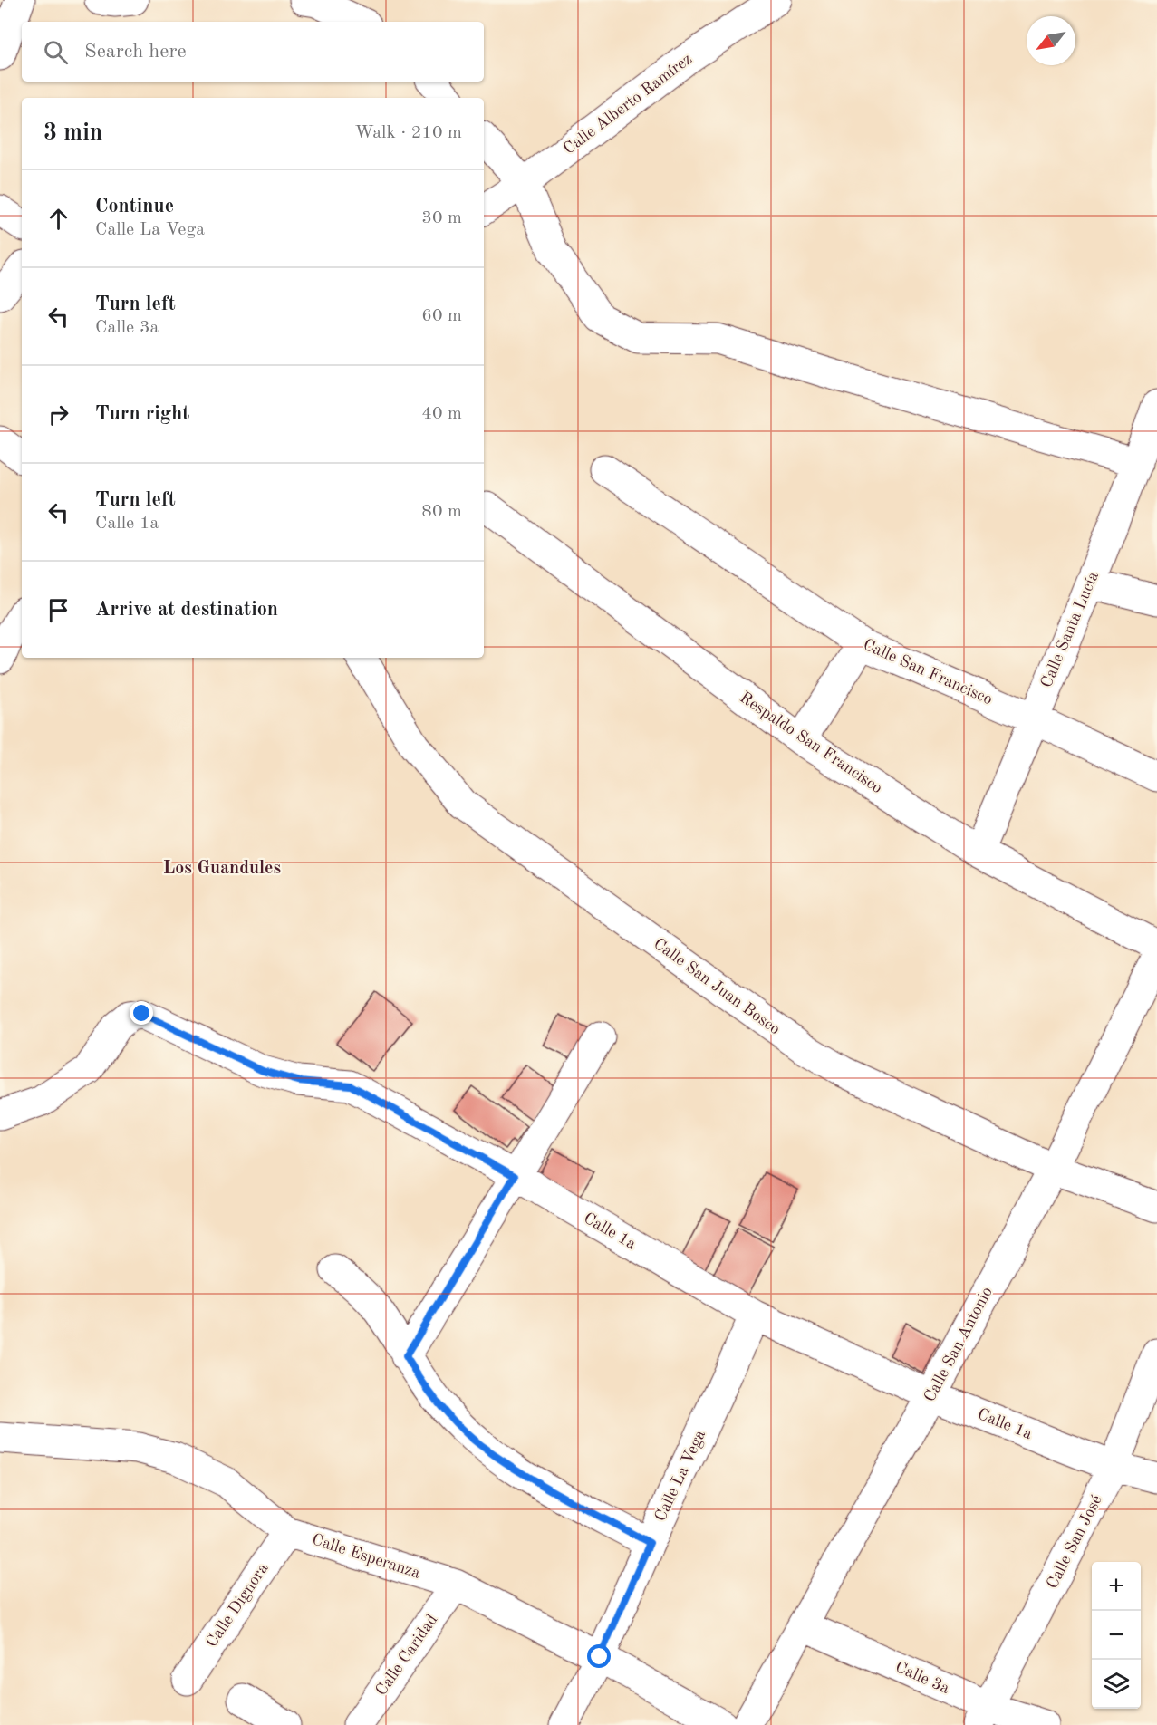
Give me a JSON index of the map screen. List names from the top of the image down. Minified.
{"streets":{"street":["Calle Alberto Ramírez","Calle Santa Lucía","Calle San Francisco","Respaldo San Francisco","Calle San Juan Bosco","Calle 1a","Calle San Antonio","Calle La Vega","Calle San José","Calle Esperanza","Calle Dignora","Calle Caridad","Calle 3a"]},"crossings":[["Calle Santa Lucía","Calle San Francisco"],["Calle Santa Lucía","Respaldo San Francisco"],["Calle San Juan Bosco","Calle San Antonio"],["Calle 1a","Calle San Antonio"],["Calle 1a","Calle La Vega"],["Calle 1a","Calle San José"],["Calle San Antonio","Calle 3a"],["Calle La Vega","Calle Esperanza"],["Calle San José","Calle 3a"],["Calle Esperanza","Calle Dignora"],["Calle Esperanza","Calle Caridad"]],"districts":["Los Guandules"],"north":"bottom left","page":{"search":"Search here","heading":["3 min","Walk · 210 m"],"list":[["Continue","Calle La Vega","30 m"],["Turn left","Calle 3a","60 m"],["Turn right","40 m"],["Turn left","Calle 1a","80 m"],"Arrive at destination"],"map_buttons":["+","−"]}}
